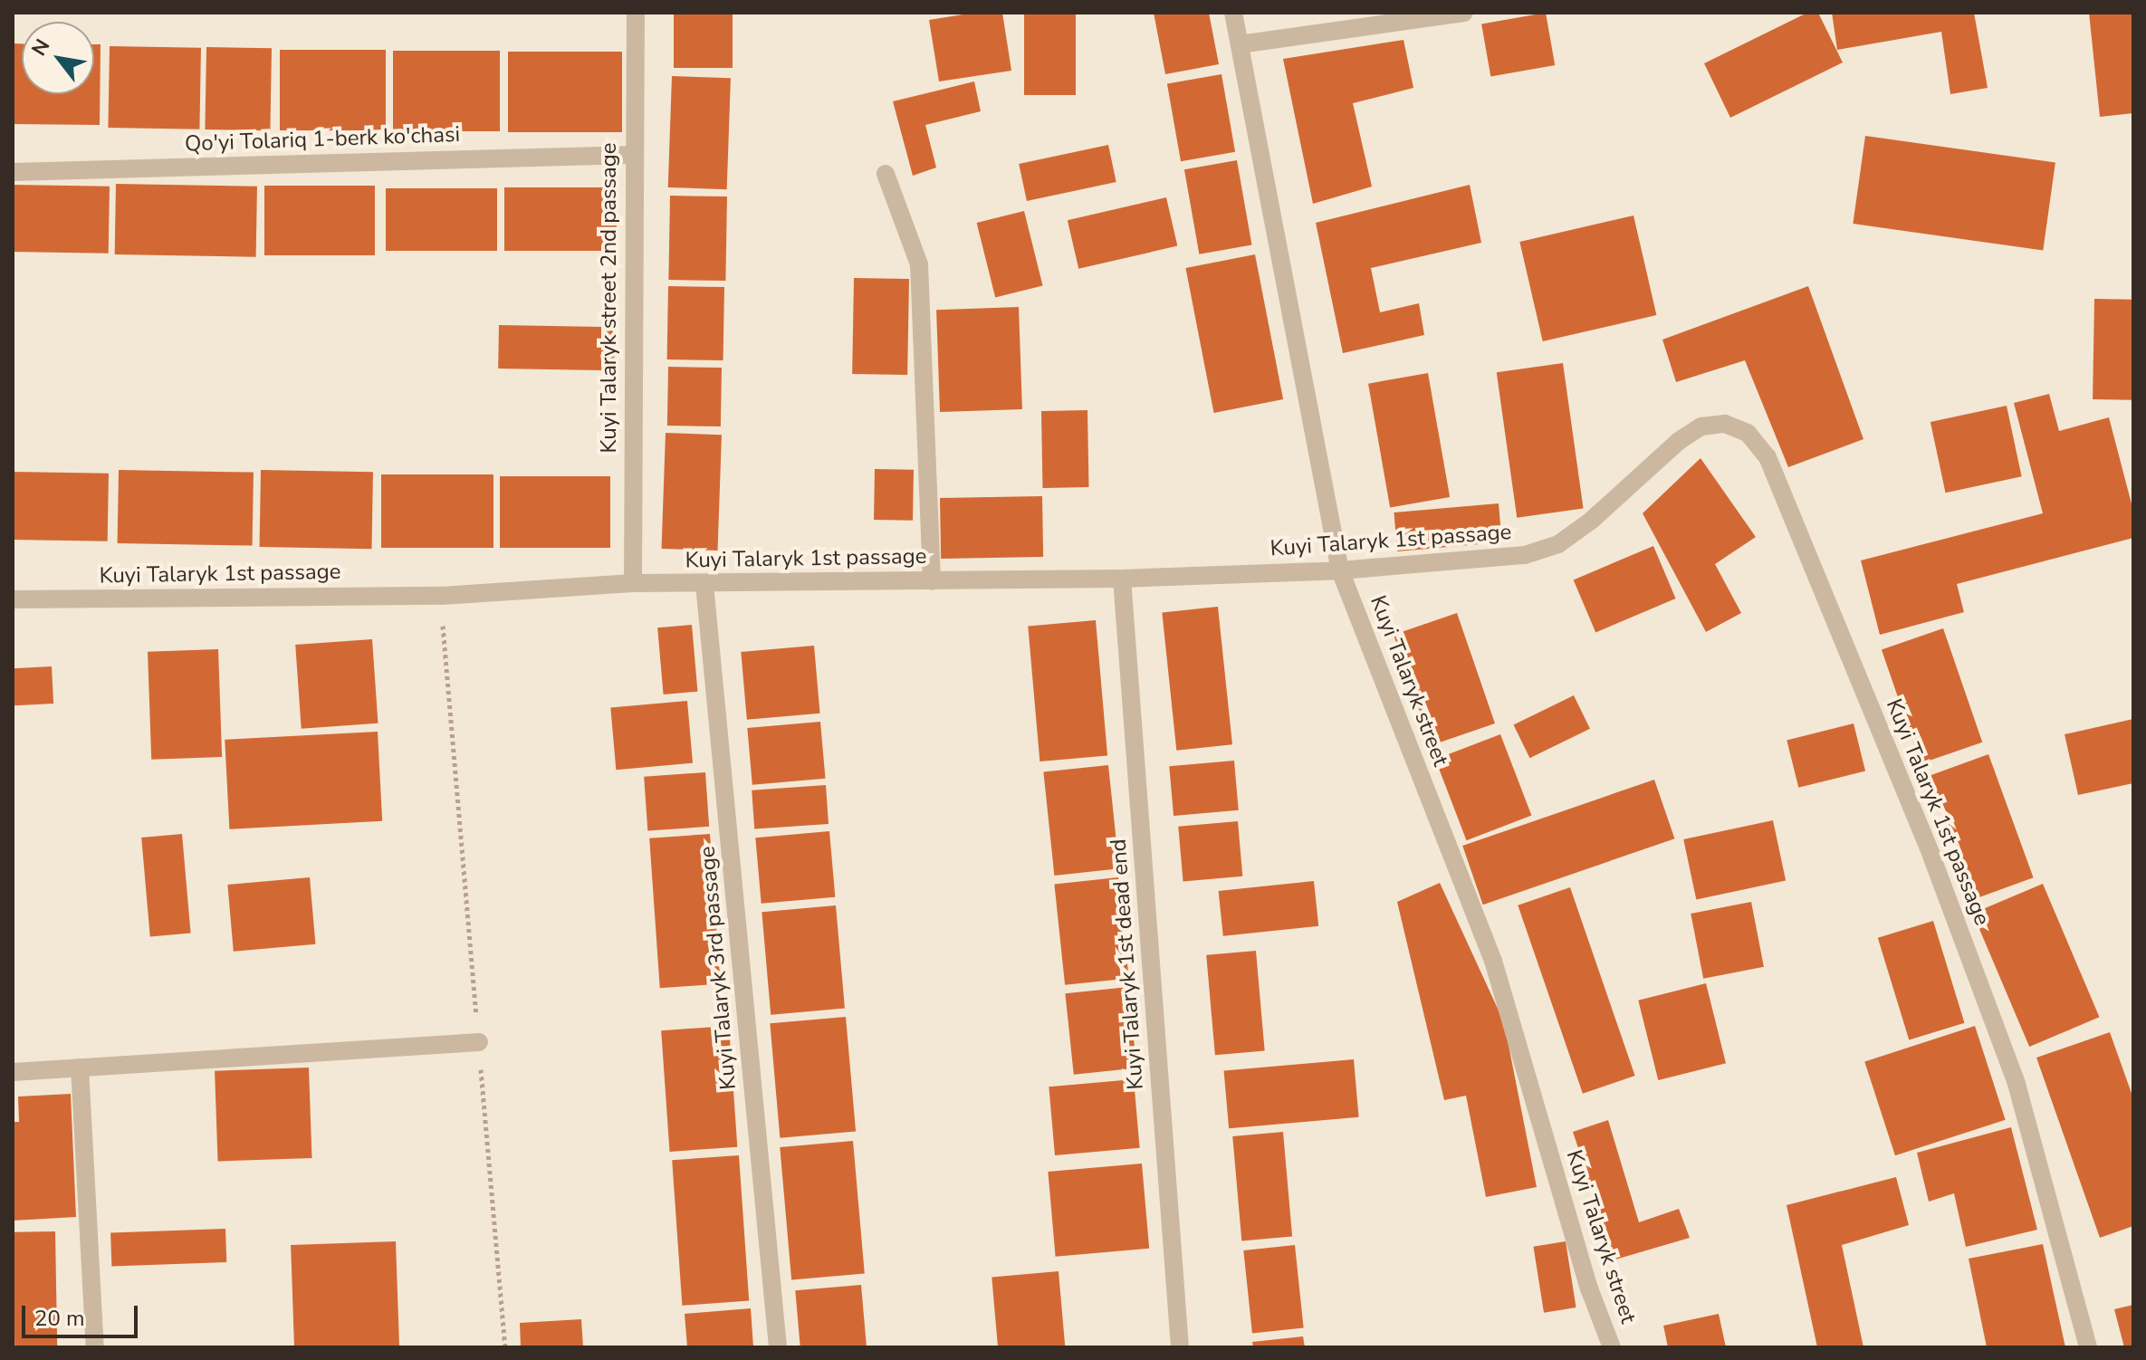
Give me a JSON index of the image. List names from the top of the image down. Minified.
{"streets":{"street":["Qo'yi Tolariq 1-berk ko'chasi","Kuyi Talaryk street 2nd passage","Kuyi Talaryk 1st passage","Kuyi Talaryk street","Kuyi Talaryk 1st dead end","Kuyi Talaryk 3rd passage"]},"crossings":[["Qo'yi Tolariq 1-berk ko'chasi","Kuyi Talaryk street 2nd passage"],["Kuyi Talaryk street 2nd passage","Kuyi Talaryk 1st passage"],["Kuyi Talaryk 1st passage","Kuyi Talaryk street"],["Kuyi Talaryk 1st passage","Kuyi Talaryk 1st dead end"],["Kuyi Talaryk 1st passage","Kuyi Talaryk 3rd passage"]],"scale_bar":"20 m","north":"top left"}
